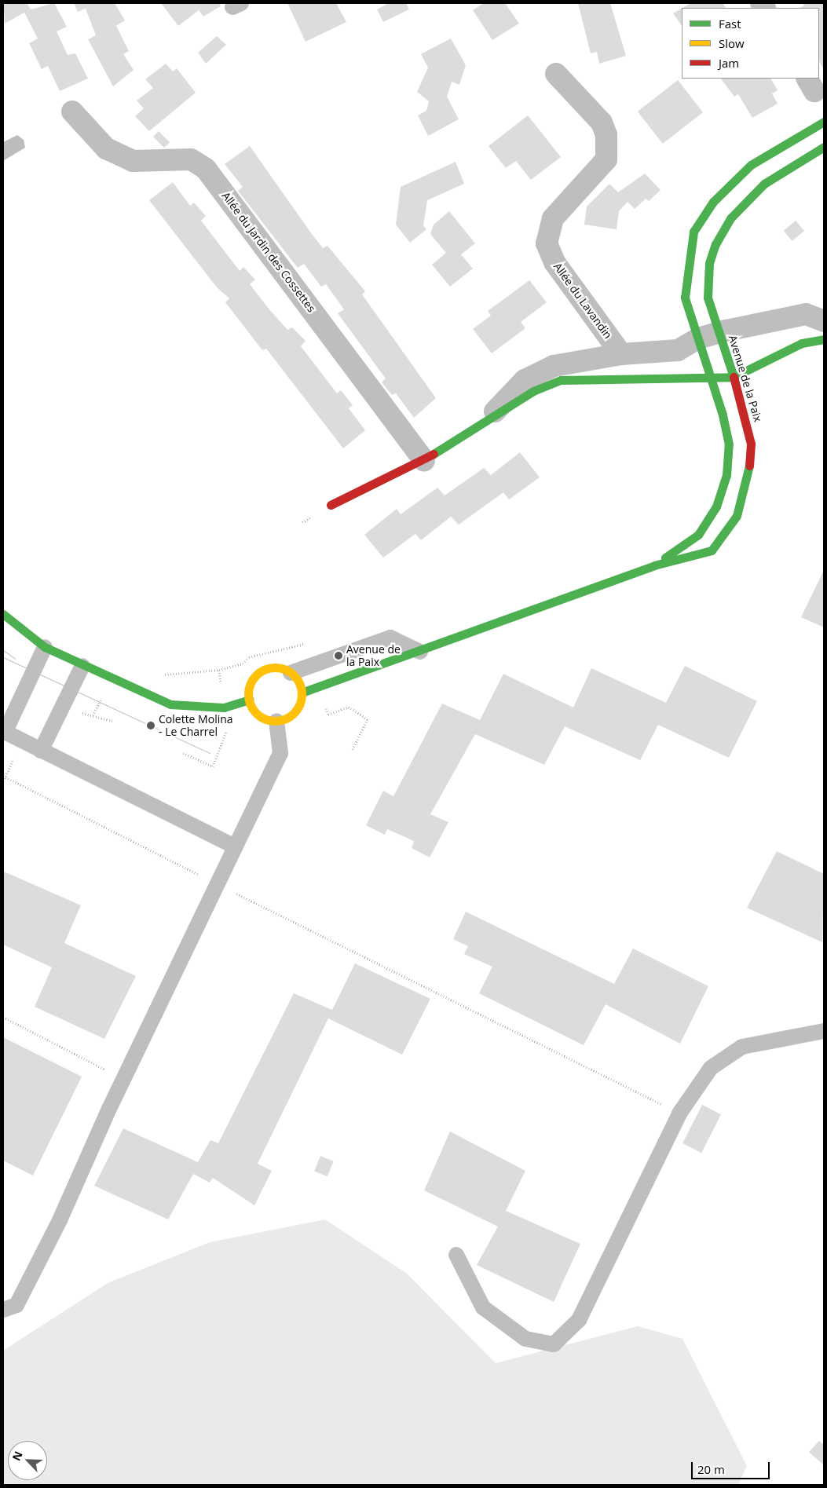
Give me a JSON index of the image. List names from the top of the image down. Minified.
{"streets":{"street":["Allée du Jardin des Cossettes","Allée du Lavandin","Avenue de la Paix"]},"places":["Avenue de la Paix","Colette Molina - Le Charrel"],"legend":["Fast","Slow","Jam"],"scale_bar":"20 m","north":"top left"}
